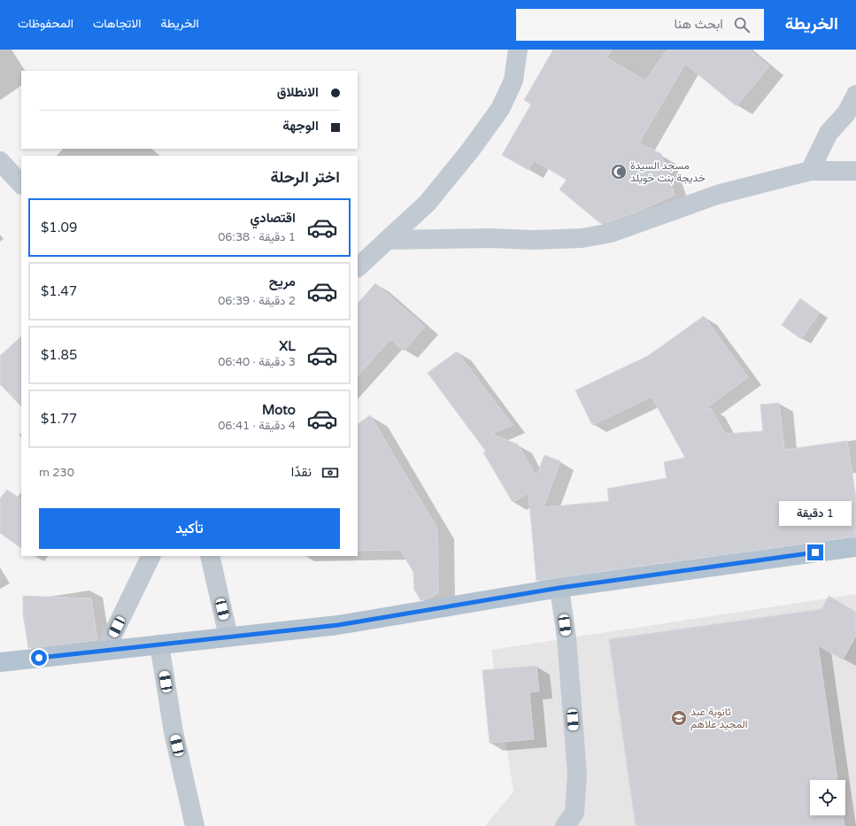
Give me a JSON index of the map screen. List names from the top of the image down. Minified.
{"places":{"mosque":["مسجد السيدة خديجة بنت خويلد"],"school or university":["ثانوية عبد المجيد علاهم"]},"page":{"header":"الخريطة","search":"ابحث هنا","nav":["الخريطة","الاتجاهات","المحفوظات"],"banner":["الانطلاق","الوجهة"],"heading":"اختر الرحلة","list":[{"name":"اقتصادي","note":"1 دقيقة · 06:38","value":"$1.09"},{"name":"مريح","note":"2 دقيقة · 06:39","value":"$1.47"},{"name":"XL","note":"3 دقيقة · 06:40","value":"$1.85"},{"name":"Moto","note":"4 دقيقة · 06:41","value":"$1.77"}],"pay":["نقدًا","230 m"],"bubble":"1 دقيقة","buttons":"تأكيد"}}
